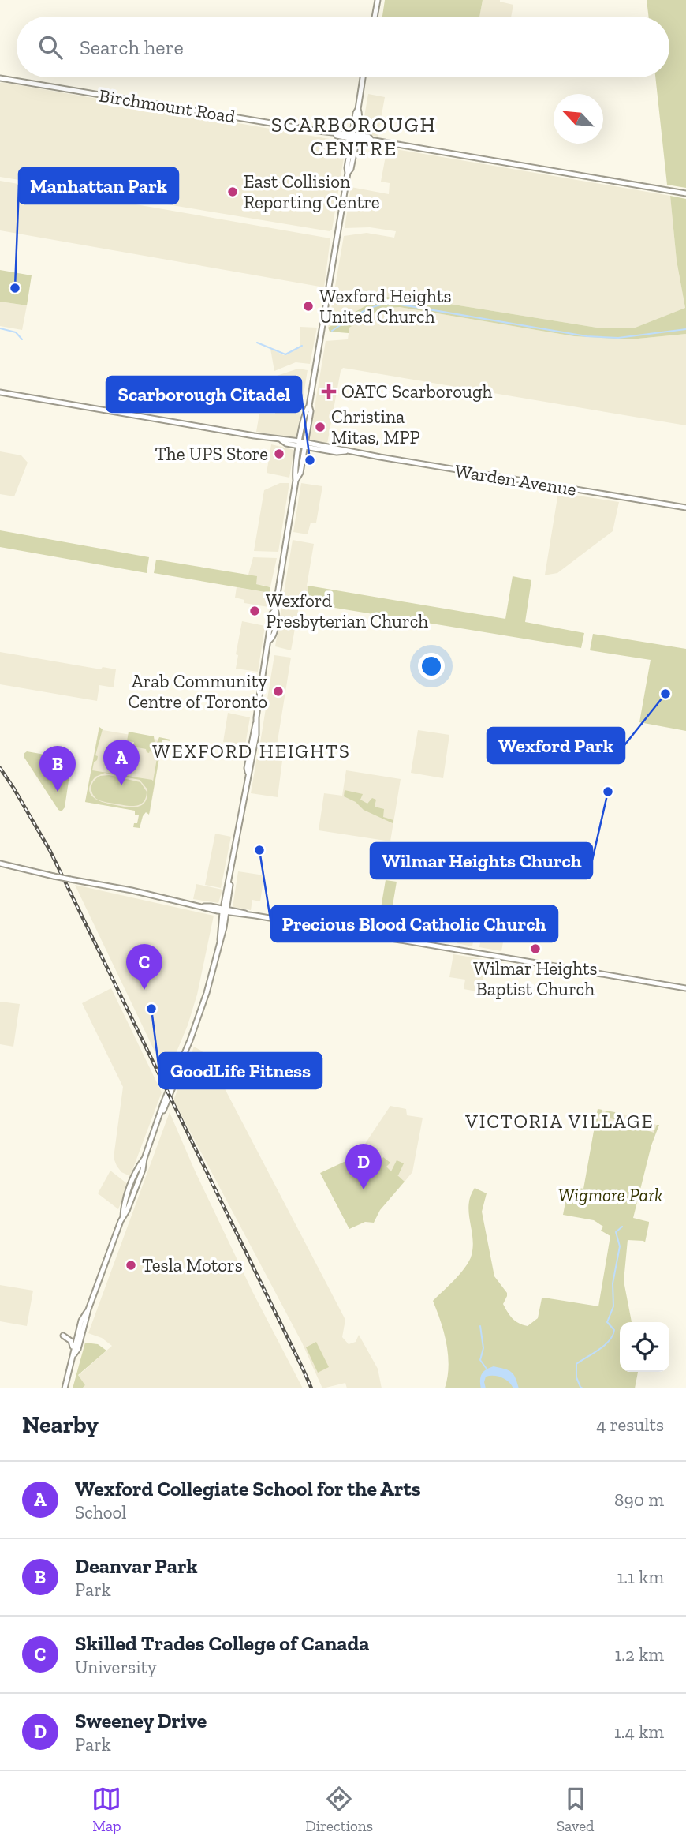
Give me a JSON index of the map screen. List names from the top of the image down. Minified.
{"streets":{"main road":["Birchmount Road","Warden Avenue"]},"districts":["SCARBOROUGH CENTRE","WEXFORD HEIGHTS","VICTORIA VILLAGE"],"parks":["Wigmore Park"],"places":{"other":["East Collision Reporting Centre","Manhattan Park","Wexford Heights United Church","Christina Mitas, MPP","The UPS Store","Scarborough Citadel","Wexford Presbyterian Church","Arab Community Centre of Toronto","Wexford Park","Wilmar Heights Church","Precious Blood Catholic Church","Wilmar Heights Baptist Church","GoodLife Fitness","Tesla Motors"],"health":["OATC Scarborough"]},"north":"top left","page":{"search":"Search here","pins":["A","B","C","D"],"heading":["Nearby","4 results"],"list":[{"mark":"A","name":"Wexford Collegiate School for the Arts","note":"School","value":"890 m"},{"mark":"B","name":"Deanvar Park","note":"Park","value":"1.1 km"},{"mark":"C","name":"Skilled Trades College of Canada","note":"University","value":"1.2 km"},{"mark":"D","name":"Sweeney Drive","note":"Park","value":"1.4 km"}],"nav":["Map","Directions","Saved"]}}
